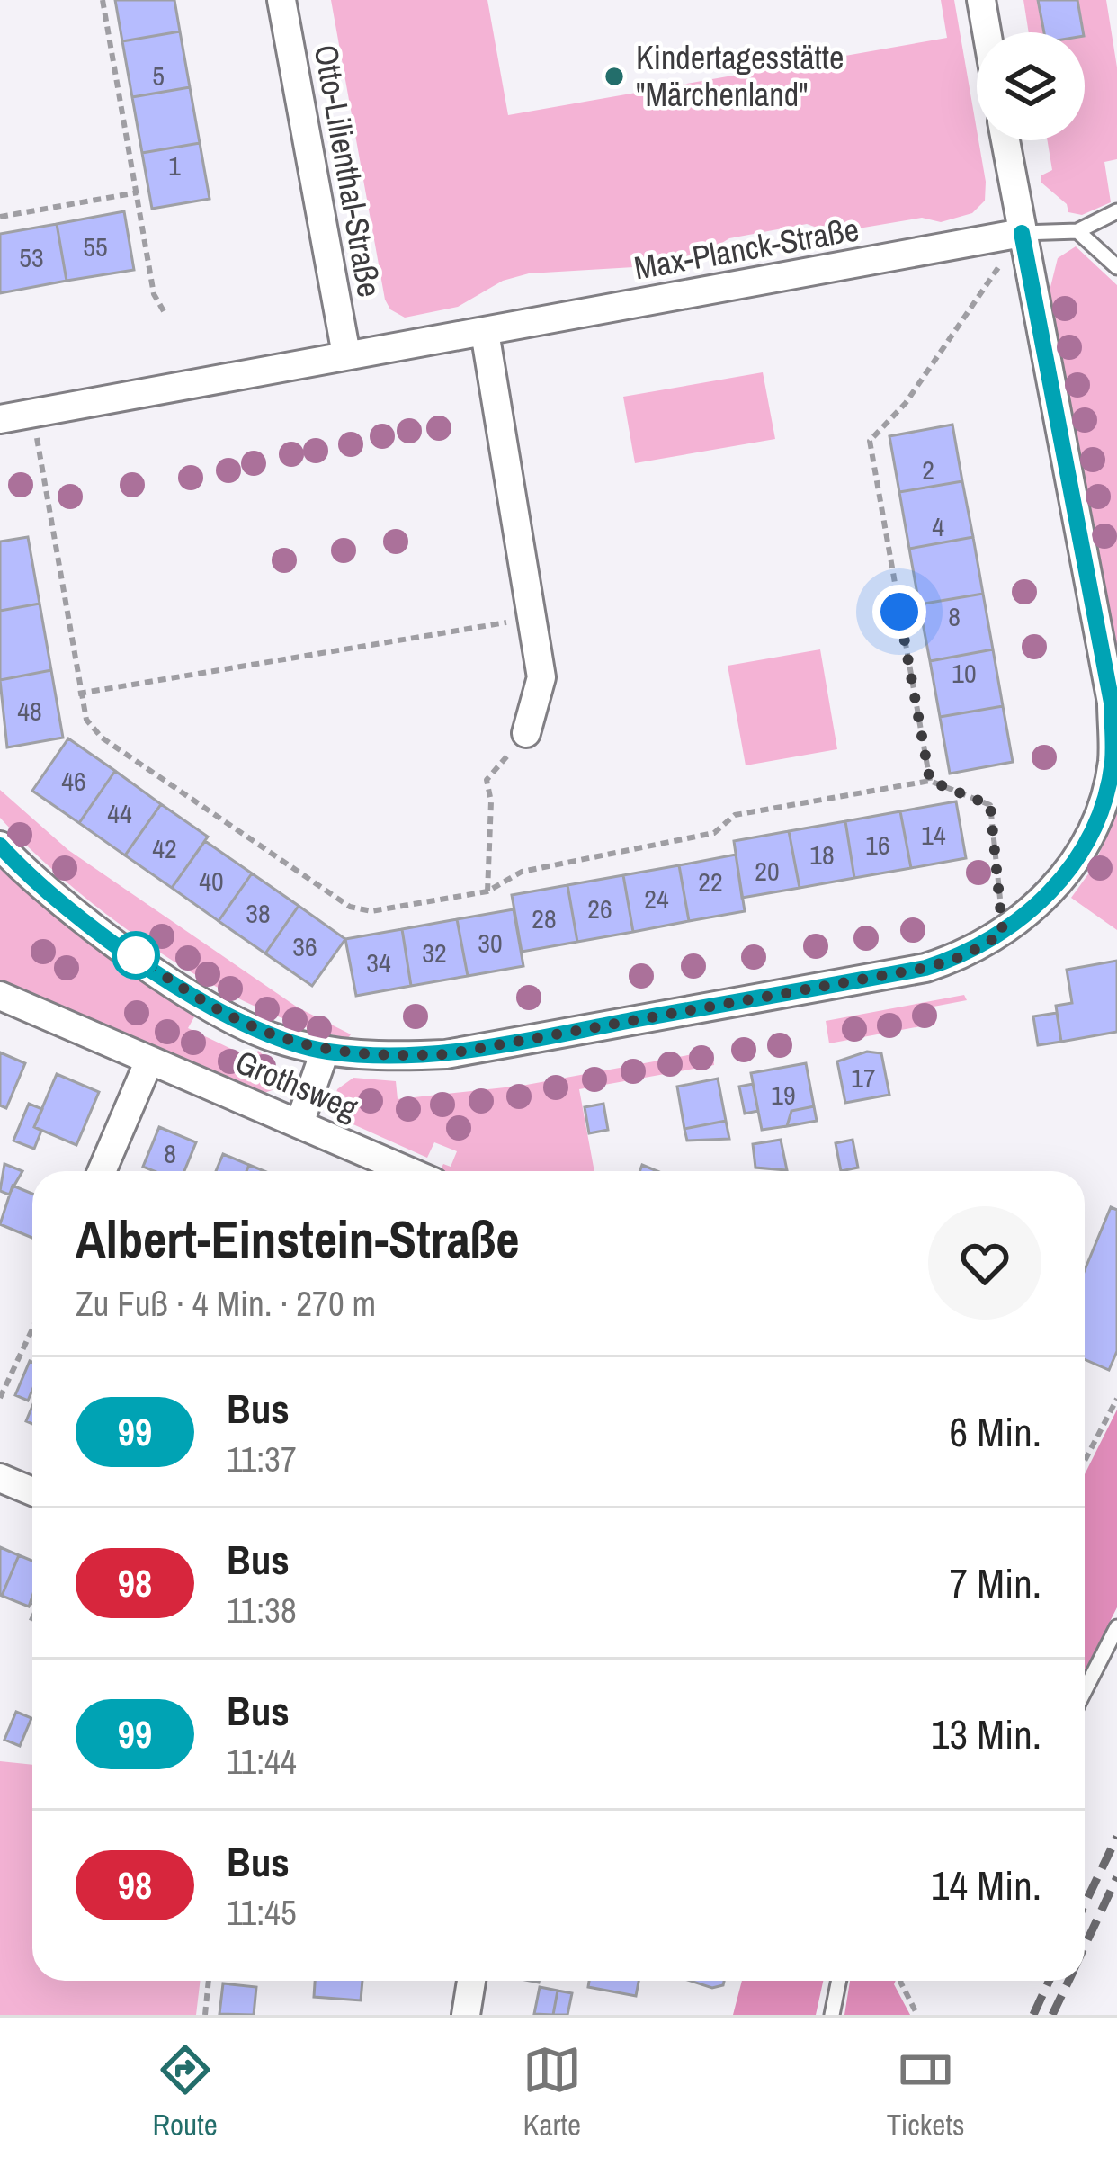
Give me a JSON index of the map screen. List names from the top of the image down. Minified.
{"streets":{"street":["Otto-Lilienthal-Straße","Max-Planck-Straße","Grothsweg"]},"crossings":[["Otto-Lilienthal-Straße","Max-Planck-Straße"]],"places":["Kindertagesstätte \"Märchenland\""],"lines":["bus line 99"],"house_numbers":["5","1","55","53","2","4","8","10","48","46","44","14","16","42","18","20","40","22","24","26","38","28","30","36","32","34","17","19","8"],"page":{"heading":["Albert-Einstein-Straße","Zu Fuß · 4 Min. · 270 m"],"list":[{"mark":"99","name":"Bus","note":"11:37","value":"6 Min."},{"mark":"98","name":"Bus","note":"11:38","value":"7 Min."},{"mark":"99","name":"Bus","note":"11:44","value":"13 Min."},{"mark":"98","name":"Bus","note":"11:45","value":"14 Min."}],"tabs":["Route","Karte","Tickets"]}}
